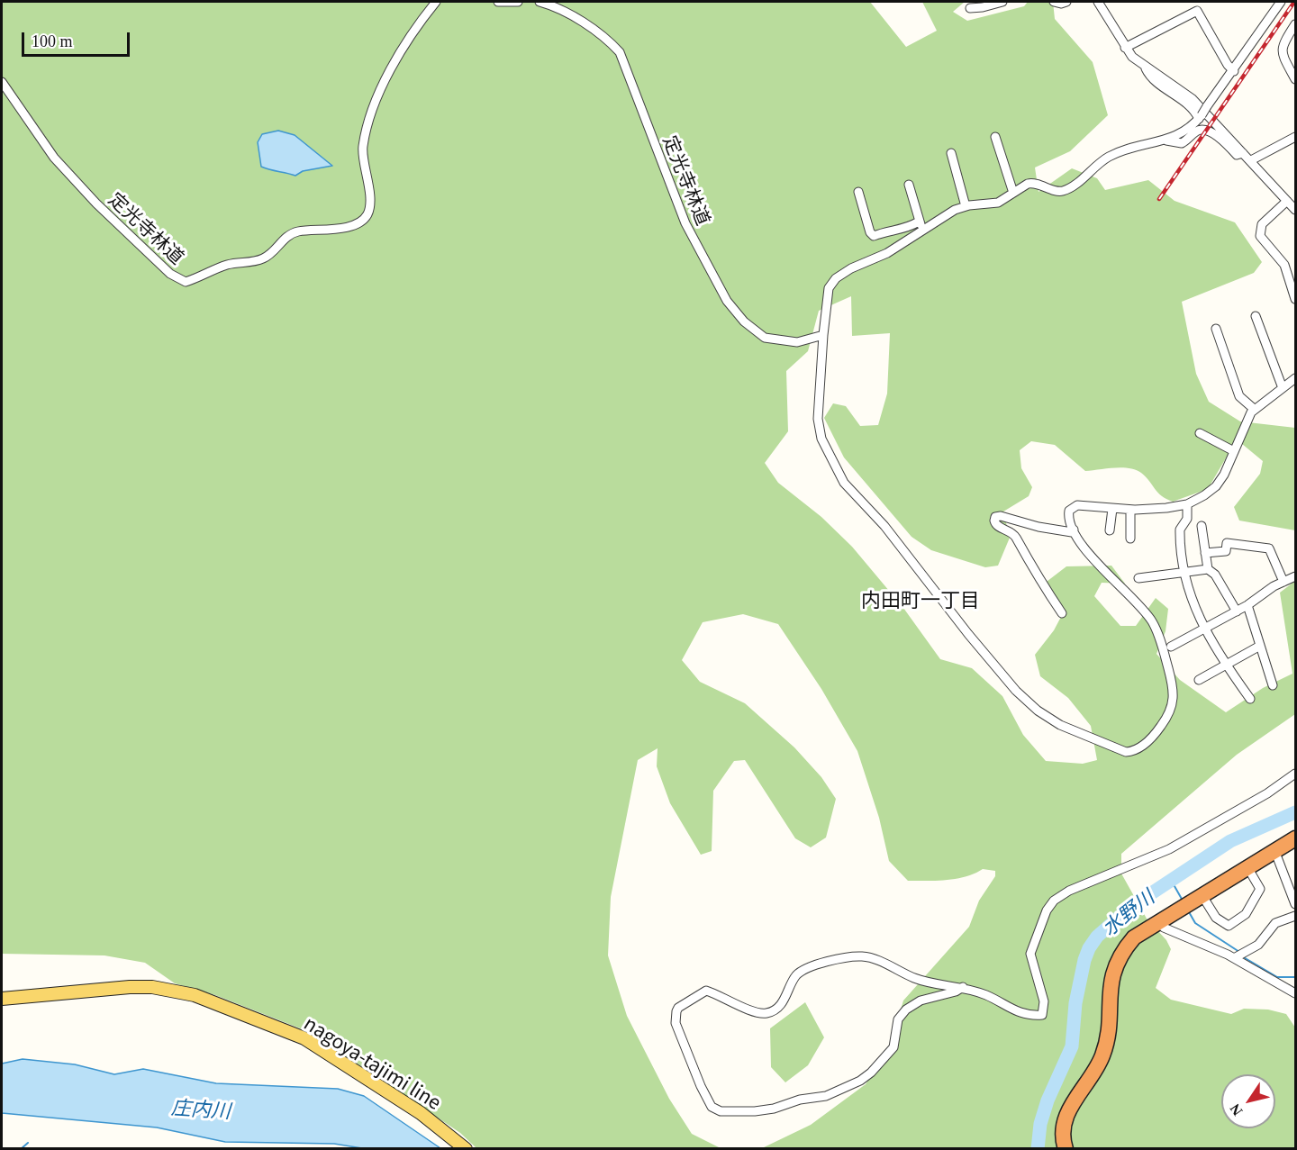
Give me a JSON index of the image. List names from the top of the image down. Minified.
{"streets":{"main road":["nagoya-tajimi line"],"street":["定光寺林道"]},"districts":["内田町一丁目"],"water":["水野川","庄内川"],"scale_bar":"100 m","north":"bottom left"}
